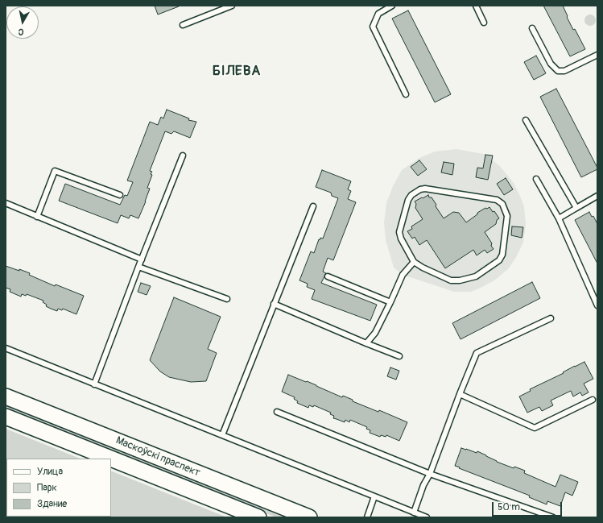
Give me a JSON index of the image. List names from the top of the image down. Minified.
{"streets":{"main road":["Маскоўскі праспект"]},"districts":["БІЛЕВА"],"legend":["Улица","Парк","Здание"],"scale_bar":"50 m","north":"bottom"}
